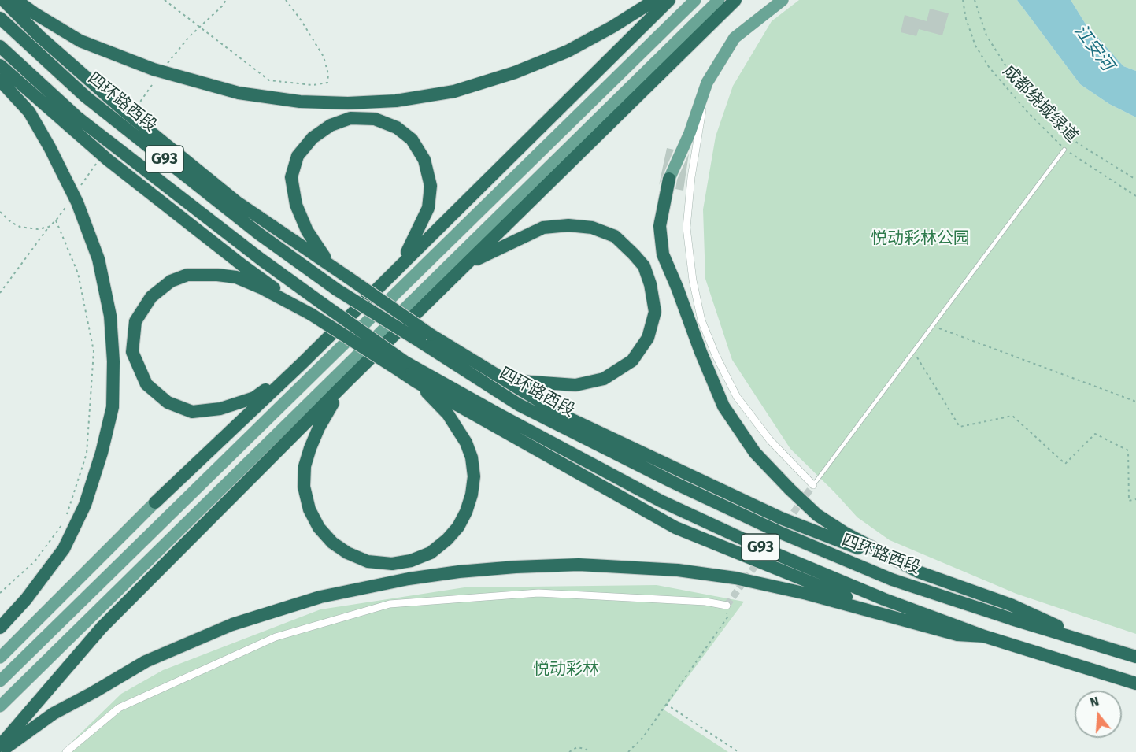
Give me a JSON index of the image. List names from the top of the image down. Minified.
{"streets":{"highway":["四环路西段","G93"],"path":["成都绕城绿道"]},"water":["江安河"],"parks":["悦动彩林公园","悦动彩林"],"north":"top"}
